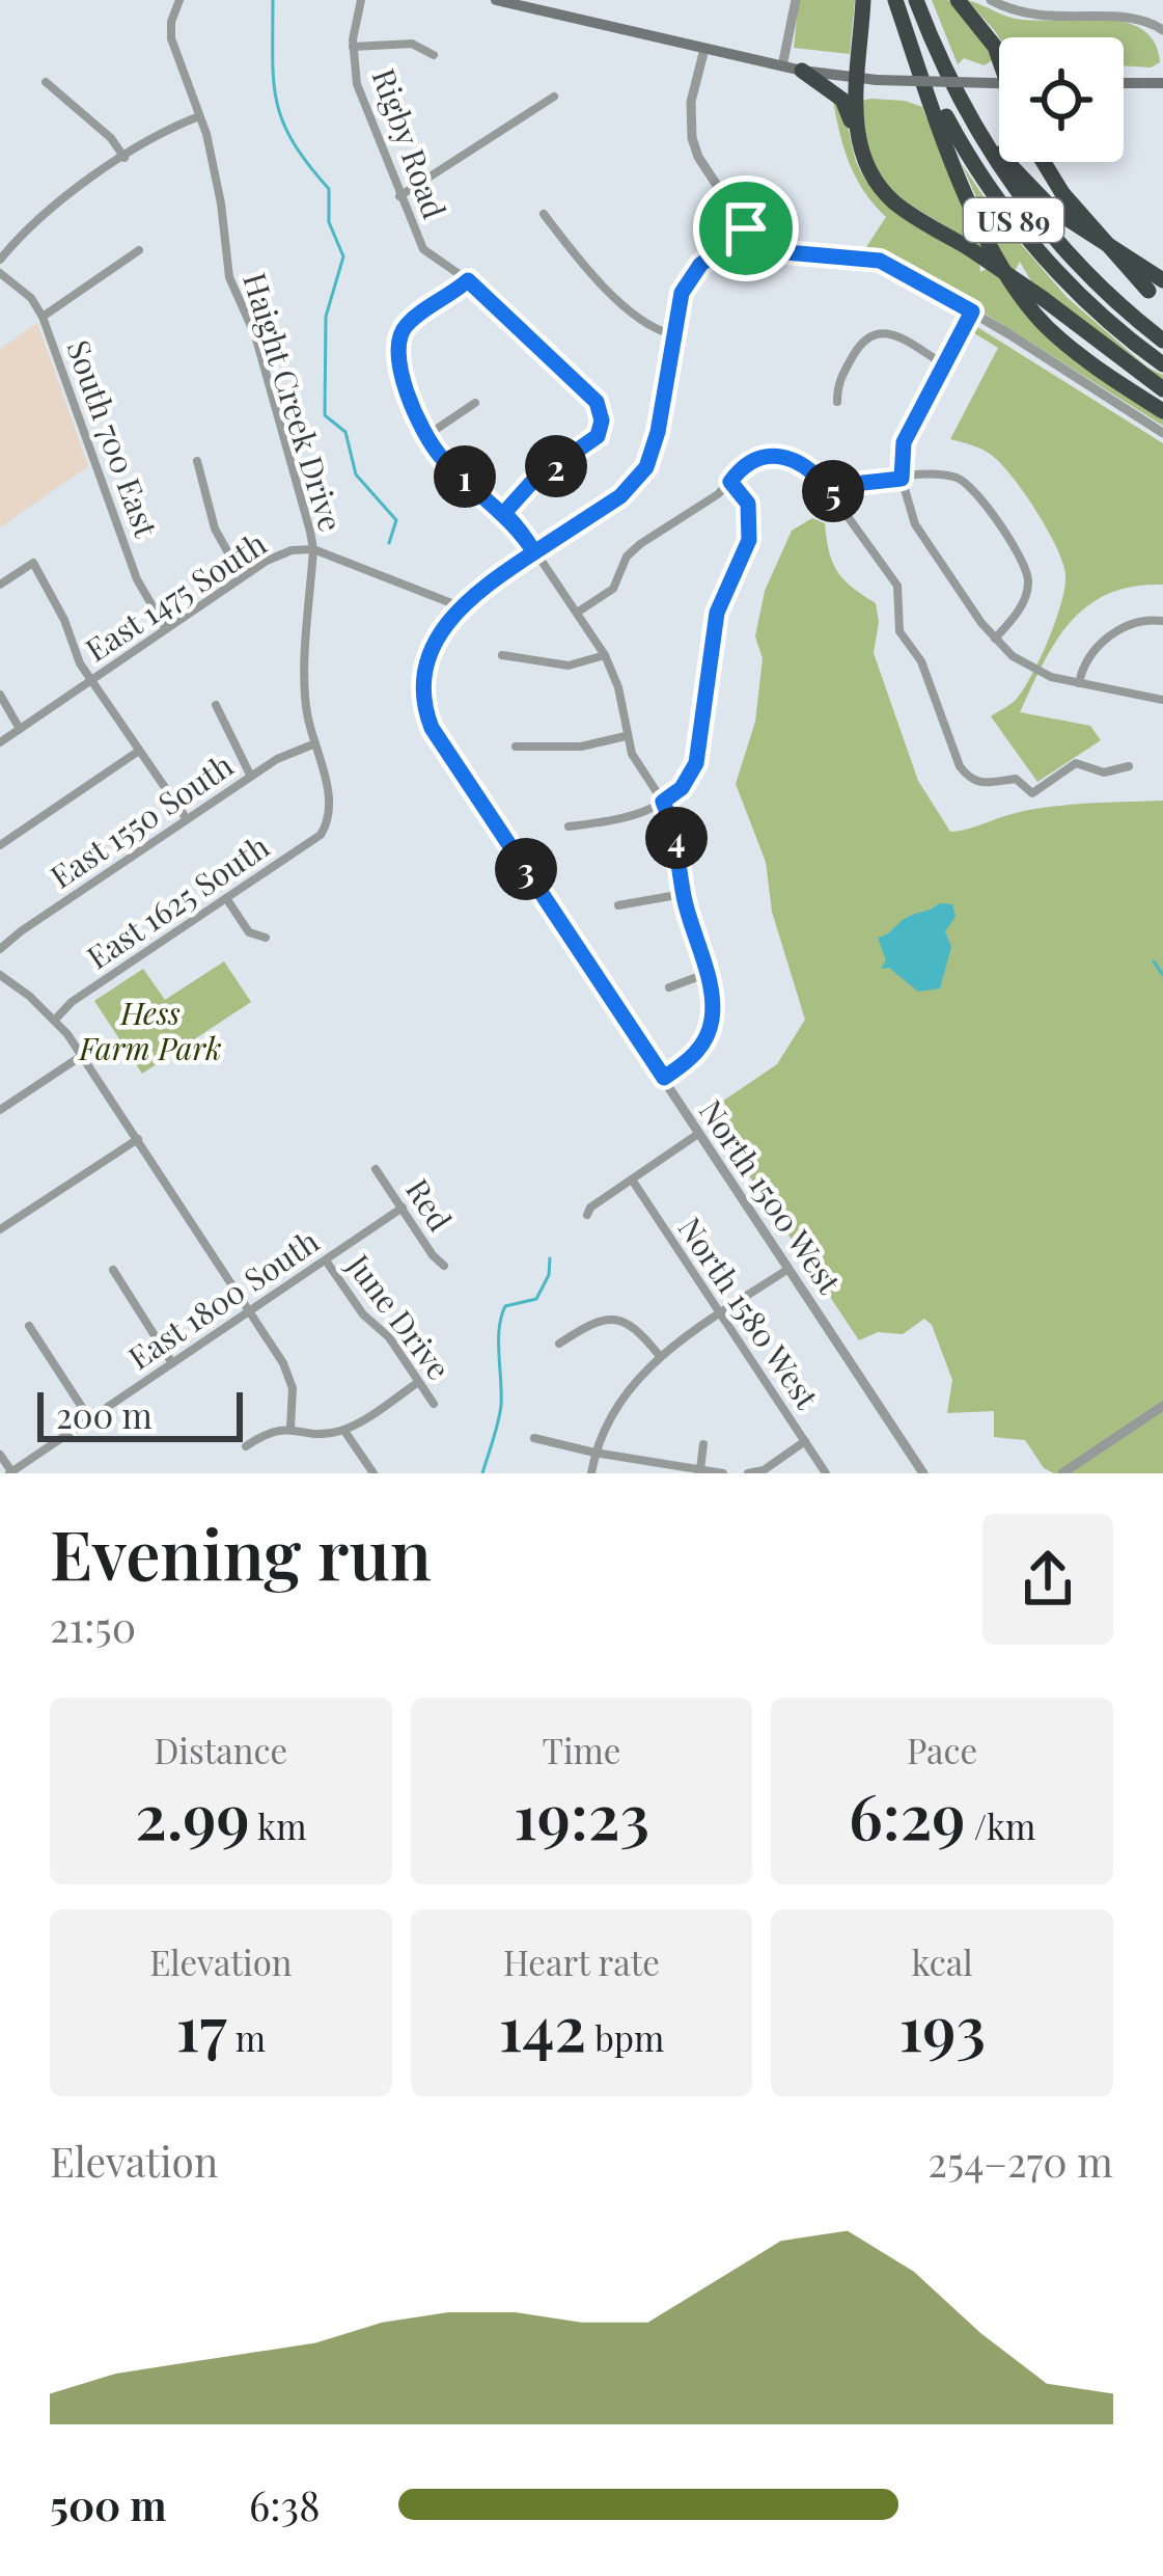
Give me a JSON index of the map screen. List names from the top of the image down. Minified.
{"streets":{"highway":["US 89"],"street":["Rigby Road","Haight Creek Drive","South 700 East","East 1475 South","East 1550 South","East 1625 South","North 1500 West","Red","East 1800 South","North 1580 West","June Drive"]},"crossings":[["Haight Creek Drive","East 1475 South"],["Haight Creek Drive","East 1550 South"],["Haight Creek Drive","East 1625 South"],["South 700 East","East 1475 South"],["East 1475 South","North 1500 West"],["Red","East 1800 South"],["East 1800 South","June Drive"]],"parks":["Hess Farm Park"],"scale_bar":"200 m","page":{"pins":["2","1","5","4","3"],"scale":"200 m","heading":["Evening run","21:50"],"stats":[["Distance","2.99 km"],["Time","19:23"],["Pace","6:29 /km"],["Elevation","17 m"],["Heart rate","142 bpm"],["kcal","193"]],"chart":["Elevation","254–270 m"],"list":[{"name":"500 m","note":"6:38"}]}}
